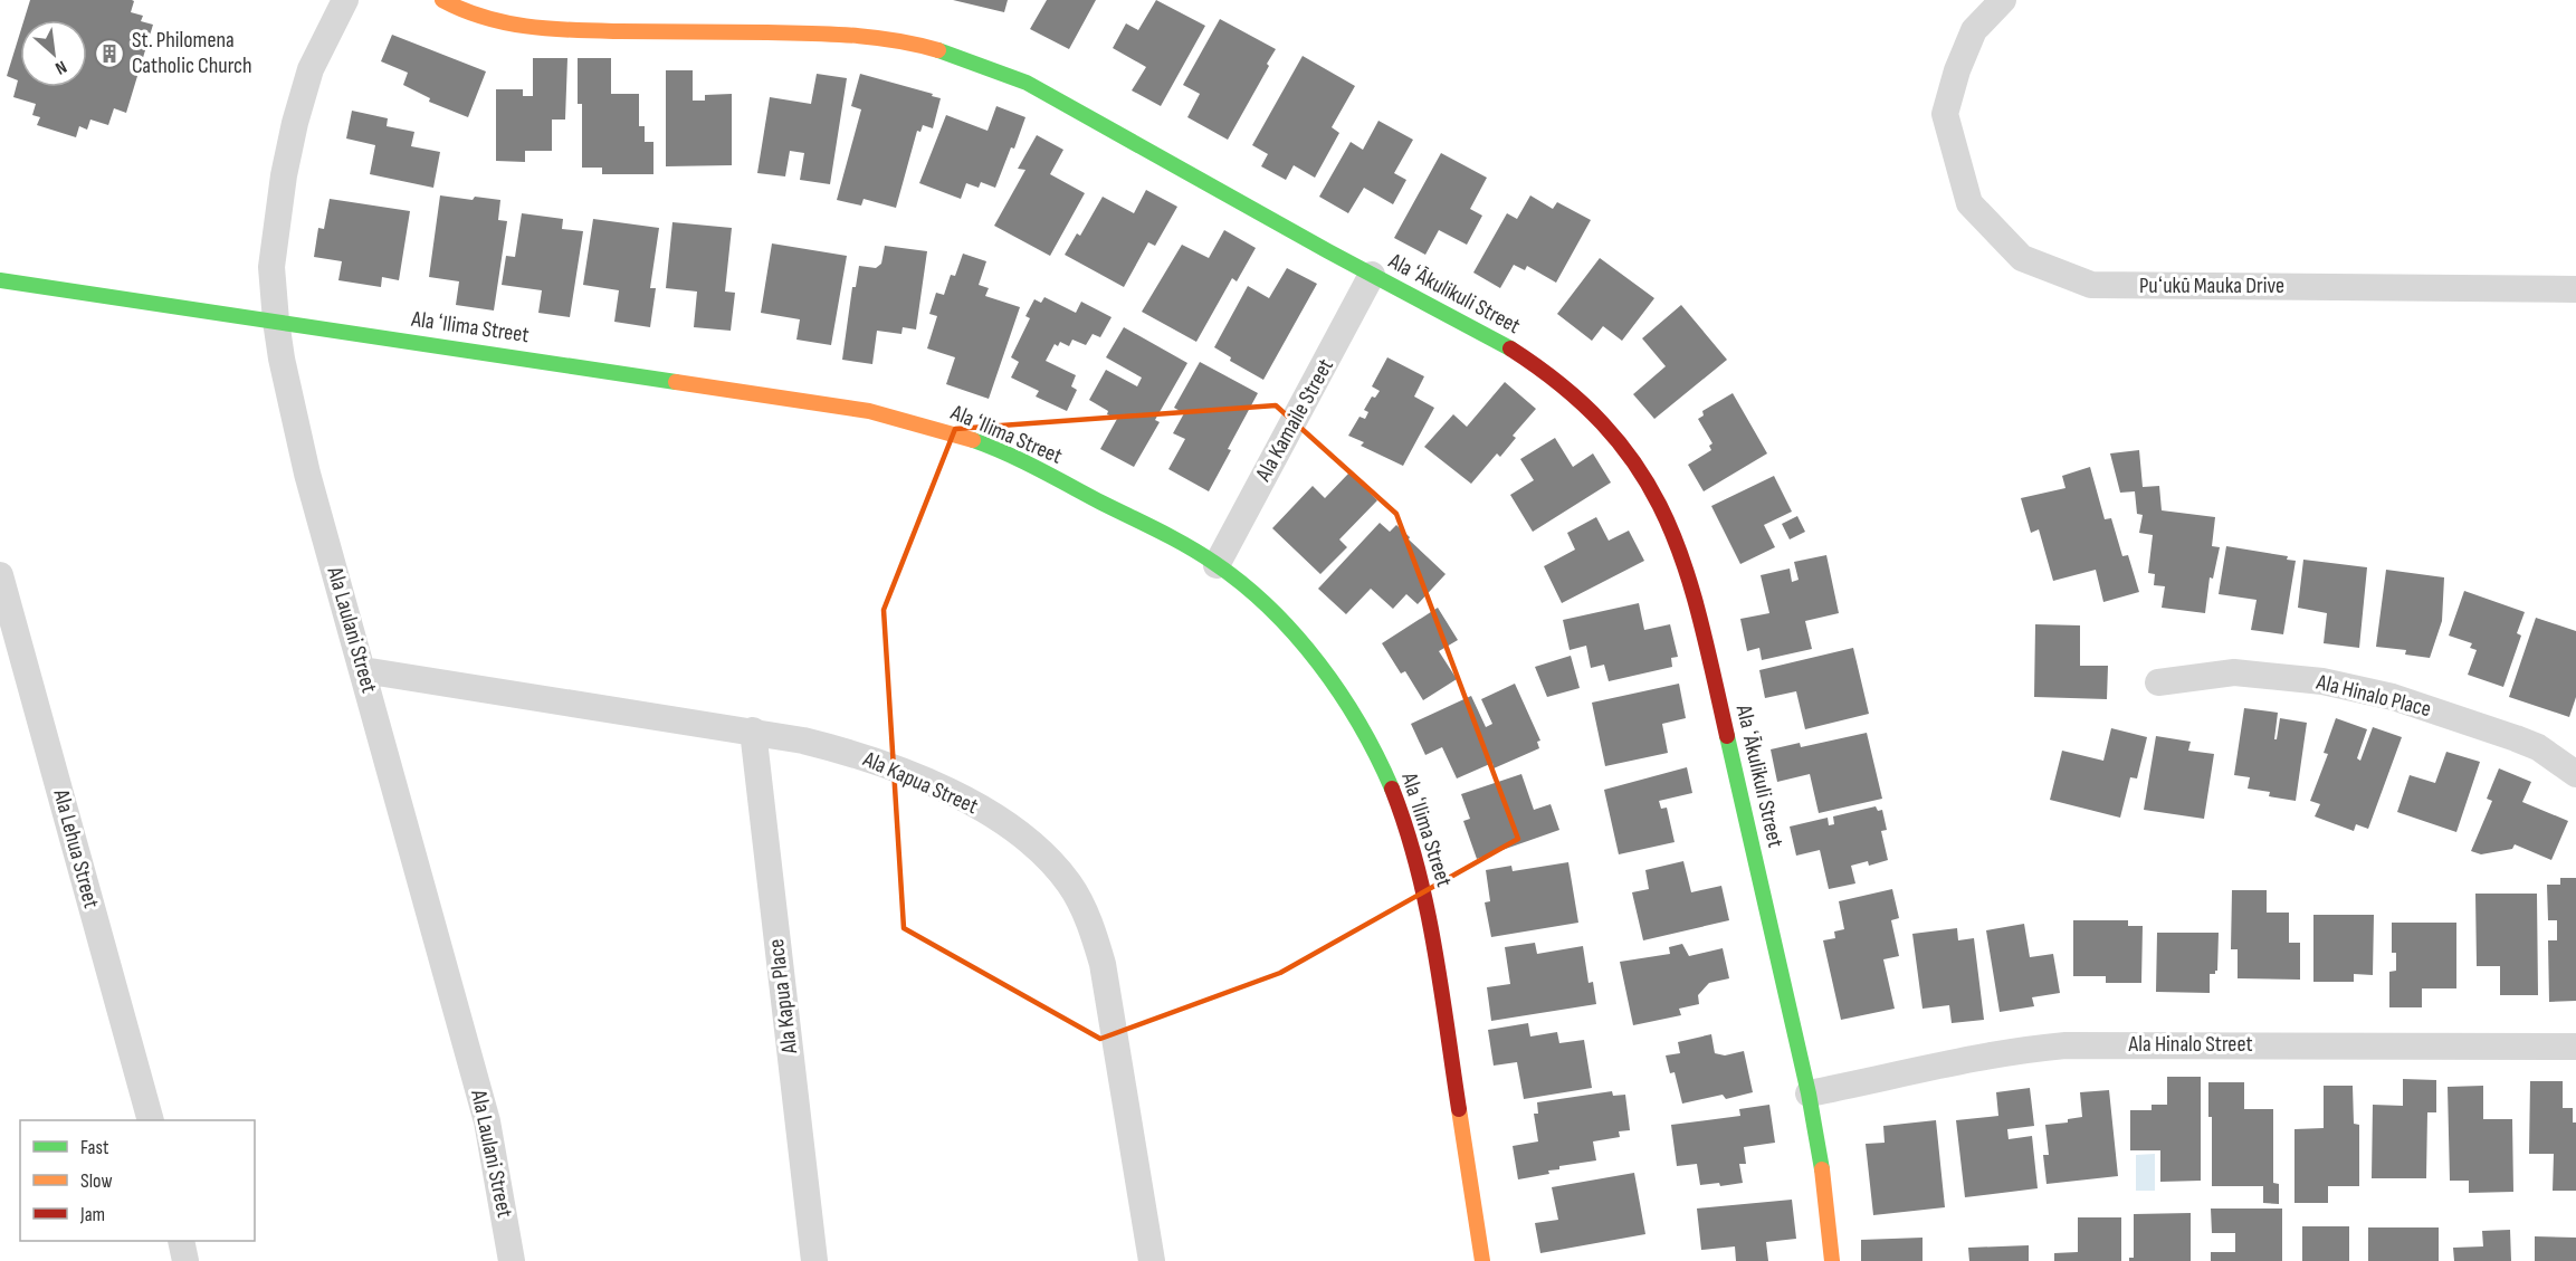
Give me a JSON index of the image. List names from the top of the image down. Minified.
{"streets":{"street":["Puʻukū Mauka Drive","Ala ʻĀkulikuli Street","Ala ʻIlima Street","Ala Kamaile Street","Ala Laulani Street","Ala Hinalo Place","Ala Kapua Street","Ala Lehua Street","Ala Kapua Place","Ala Hinalo Street"]},"crossings":[["Ala ʻĀkulikuli Street","Ala Kamaile Street"],["Ala ʻĀkulikuli Street","Ala Hinalo Street"],["Ala ʻIlima Street","Ala Kamaile Street"],["Ala ʻIlima Street","Ala Laulani Street"],["Ala Laulani Street","Ala Kapua Street"],["Ala Kapua Street","Ala Kapua Place"]],"places":{"building":["St. Philomena Catholic Church"]},"legend":["Fast","Slow","Jam"],"north":"bottom right"}
